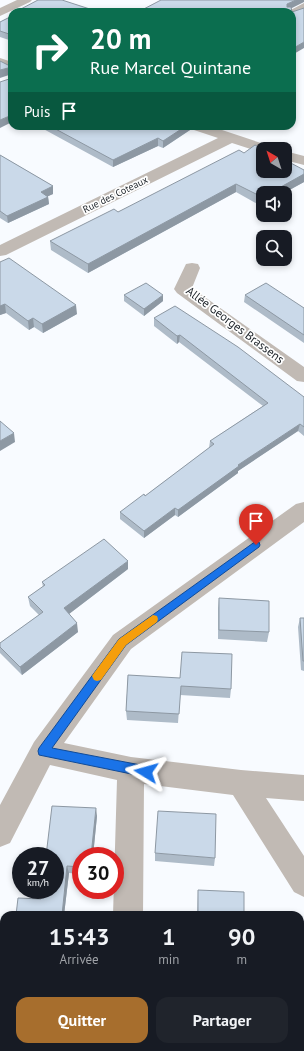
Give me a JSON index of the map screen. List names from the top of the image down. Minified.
{"streets":{"street":["Rue des Coteaux","Allée Georges Brassens"]},"north":"top left","page":{"turn":["20 m","Rue Marcel Quintane"],"then":"Puis","speed":"27 km/h","limit":"30","eta":["15:43","Arrivée","1","min","90","m"],"buttons":["Quitter","Partager"]}}
